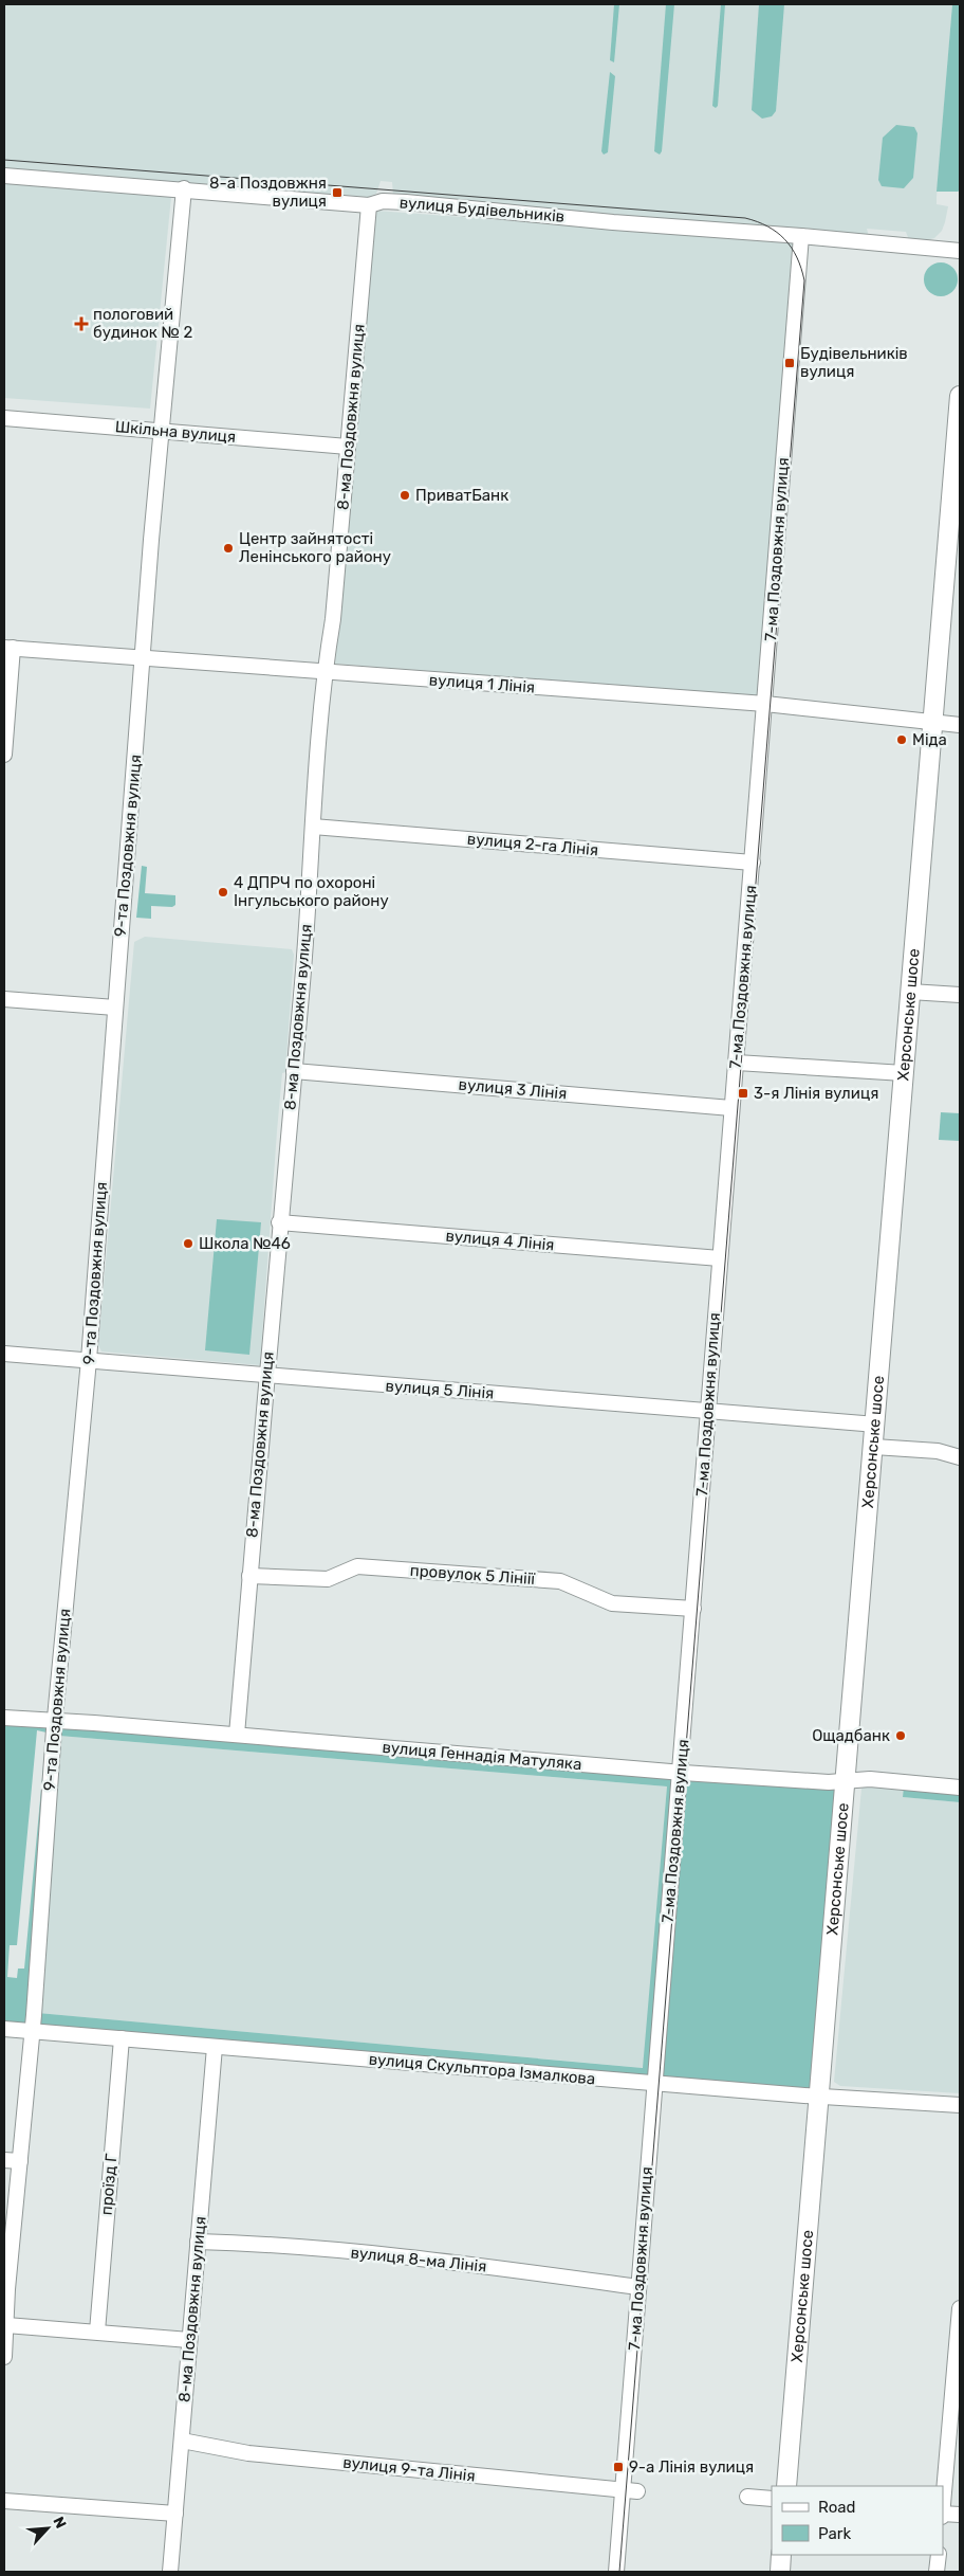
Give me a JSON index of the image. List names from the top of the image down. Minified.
{"streets":{"main road":["Херсонське шосе"],"street":["вулиця Будівельників","8-ма Поздовжня вулиця","Шкільна вулиця","7-ма Поздовжня вулиця","вулиця 1 Лінія","вулиця 2-га Лінія","9-та Поздовжня вулиця","вулиця 3 Лінія","вулиця 4 Лінія","вулиця 5 Лінія","провулок 5 Лініії","вулиця Геннадія Матуляка","вулиця Скульптора Ізмалкова","проїзд Г","вулиця 8-ма Лінія","вулиця 9-та Лінія"]},"crossings":[["вулиця Будівельників","8-ма Поздовжня вулиця"],["вулиця Будівельників","7-ма Поздовжня вулиця"],["вулиця Будівельників","9-та Поздовжня вулиця"],["8-ма Поздовжня вулиця","Шкільна вулиця"],["8-ма Поздовжня вулиця","вулиця 1 Лінія"],["8-ма Поздовжня вулиця","вулиця 2-га Лінія"],["8-ма Поздовжня вулиця","вулиця 3 Лінія"],["8-ма Поздовжня вулиця","вулиця 4 Лінія"],["8-ма Поздовжня вулиця","вулиця 5 Лінія"],["8-ма Поздовжня вулиця","провулок 5 Лініії"],["8-ма Поздовжня вулиця","вулиця Геннадія Матуляка"],["8-ма Поздовжня вулиця","вулиця Скульптора Ізмалкова"],["8-ма Поздовжня вулиця","вулиця 8-ма Лінія"],["8-ма Поздовжня вулиця","вулиця 9-та Лінія"],["Шкільна вулиця","9-та Поздовжня вулиця"],["7-ма Поздовжня вулиця","вулиця 1 Лінія"],["7-ма Поздовжня вулиця","вулиця 2-га Лінія"],["7-ма Поздовжня вулиця","вулиця 3 Лінія"],["7-ма Поздовжня вулиця","вулиця 4 Лінія"],["7-ма Поздовжня вулиця","вулиця 5 Лінія"],["7-ма Поздовжня вулиця","провулок 5 Лініії"],["7-ма Поздовжня вулиця","вулиця Геннадія Матуляка"],["7-ма Поздовжня вулиця","вулиця Скульптора Ізмалкова"],["7-ма Поздовжня вулиця","вулиця 8-ма Лінія"],["7-ма Поздовжня вулиця","вулиця 9-та Лінія"],["вулиця 1 Лінія","9-та Поздовжня вулиця"],["вулиця 1 Лінія","Херсонське шосе"],["9-та Поздовжня вулиця","вулиця 5 Лінія"],["9-та Поздовжня вулиця","вулиця Геннадія Матуляка"],["9-та Поздовжня вулиця","вулиця Скульптора Ізмалкова"],["Херсонське шосе","вулиця 5 Лінія"],["Херсонське шосе","вулиця Геннадія Матуляка"],["Херсонське шосе","вулиця Скульптора Ізмалкова"],["вулиця Скульптора Ізмалкова","проїзд Г"]],"places":{"transit":["8-а Поздовжня вулиця","Будівельників вулиця","3-я Лінія вулиця","9-а Лінія вулиця"],"health":["пологовий будинок № 2"],"other":["ПриватБанк","Центр зайнятості Ленінського району","Міда","4 ДПРЧ по охороні Інгульського району","Школа №46","Ощадбанк"]},"legend":["Road","Park"],"north":"top right"}
